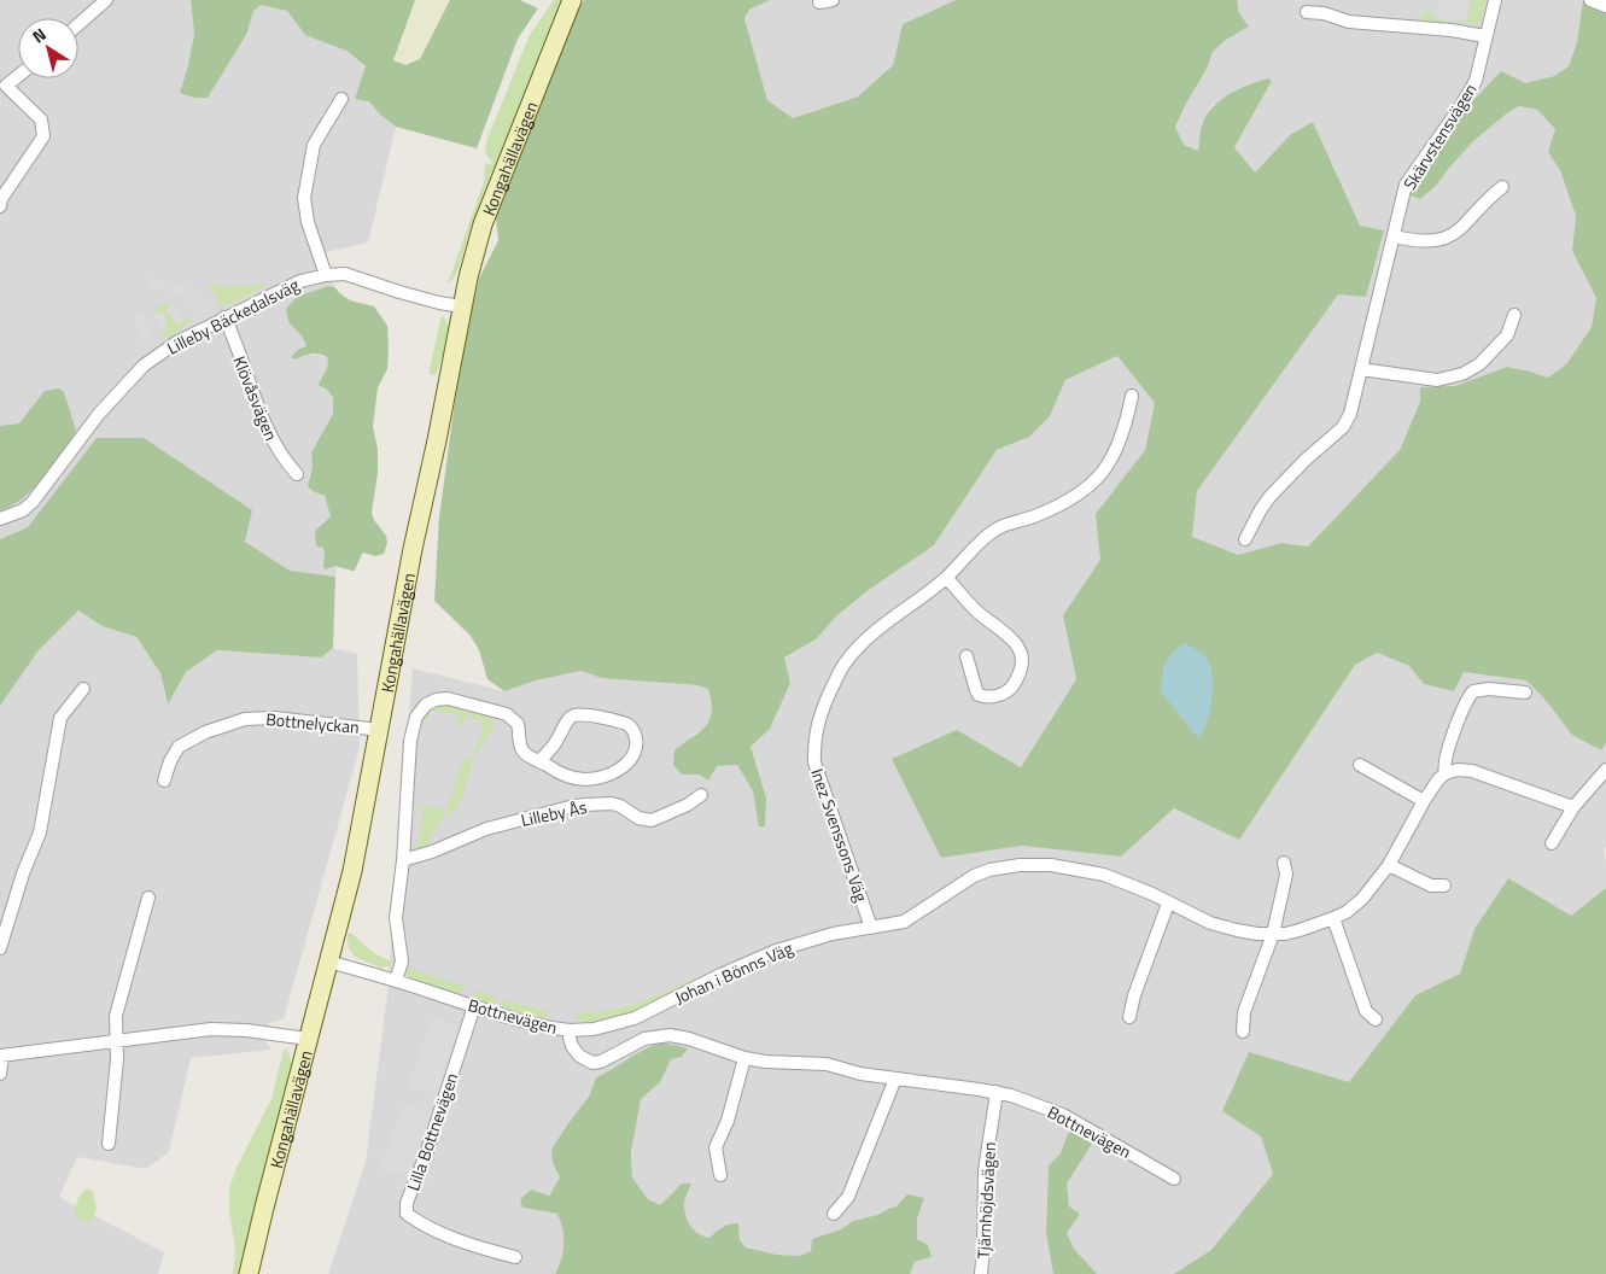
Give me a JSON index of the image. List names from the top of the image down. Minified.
{"streets":{"street":["Skärvstensvägen","Kongahällavägen","Lilleby Bäckedalsväg","Klövåsvägen","Bottnelyckan","Lilleby Ås","Inez Svenssons Väg","Johan i Bönns Väg","Bottnevägen","Lilla Bottnevägen","Tjärnhöjdsvägen"]},"crossings":[["Kongahällavägen","Lilleby Bäckedalsväg"],["Kongahällavägen","Bottnelyckan"],["Kongahällavägen","Bottnevägen"],["Lilleby Bäckedalsväg","Klövåsvägen"],["Lilleby Ås","Bottnevägen"],["Inez Svenssons Väg","Johan i Bönns Väg"],["Johan i Bönns Väg","Bottnevägen"],["Bottnevägen","Lilla Bottnevägen"],["Bottnevägen","Tjärnhöjdsvägen"]],"north":"top left"}
